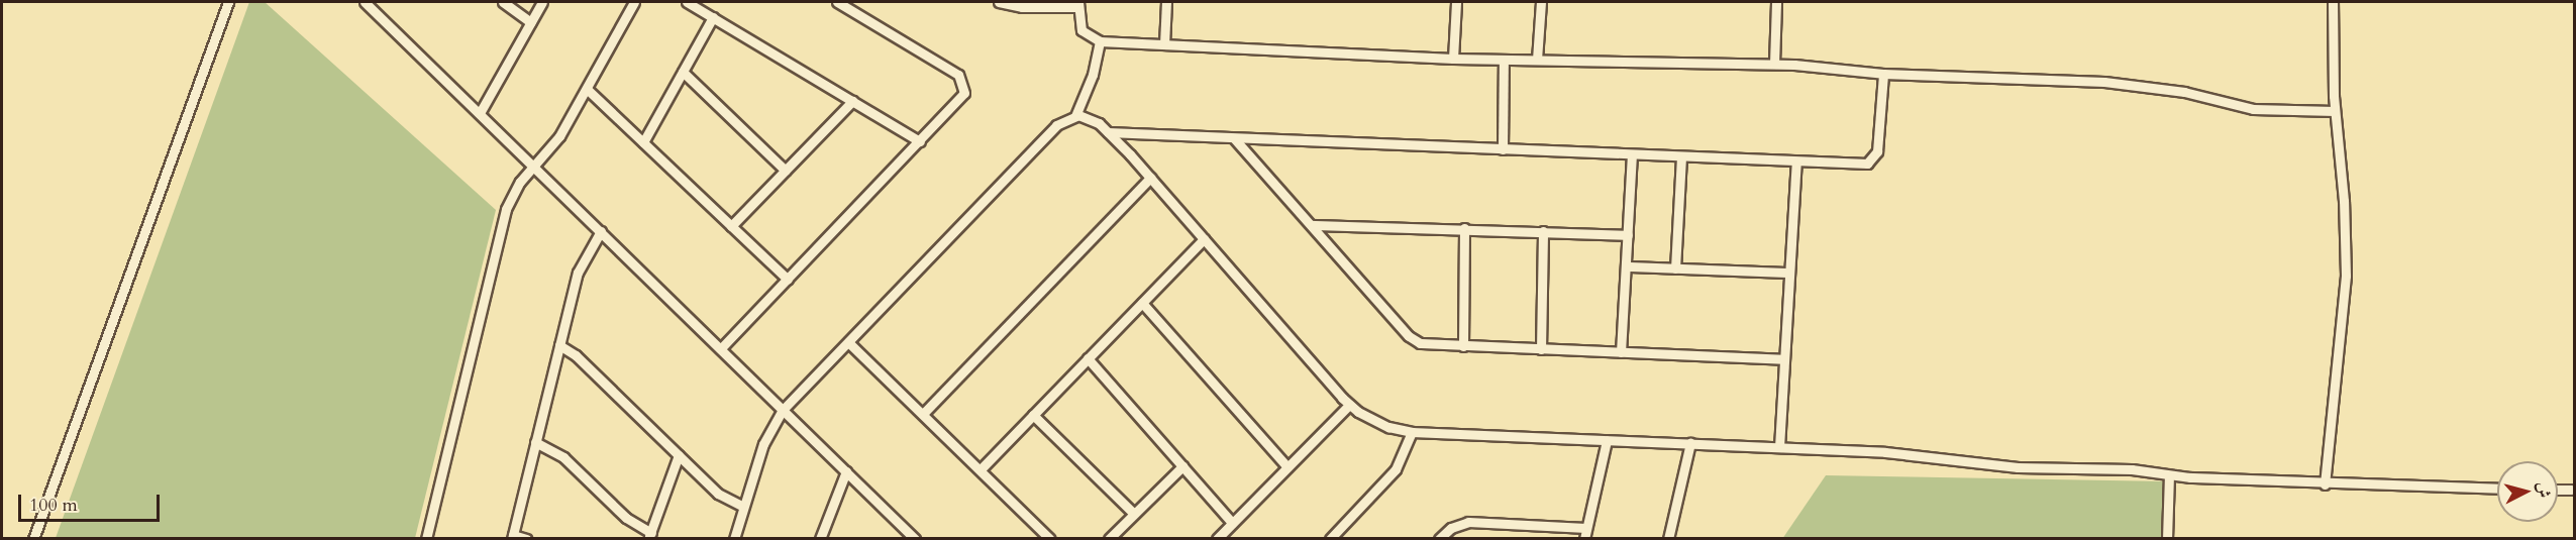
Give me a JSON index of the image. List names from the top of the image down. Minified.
{"scale_bar":"100 m","north":"right"}
